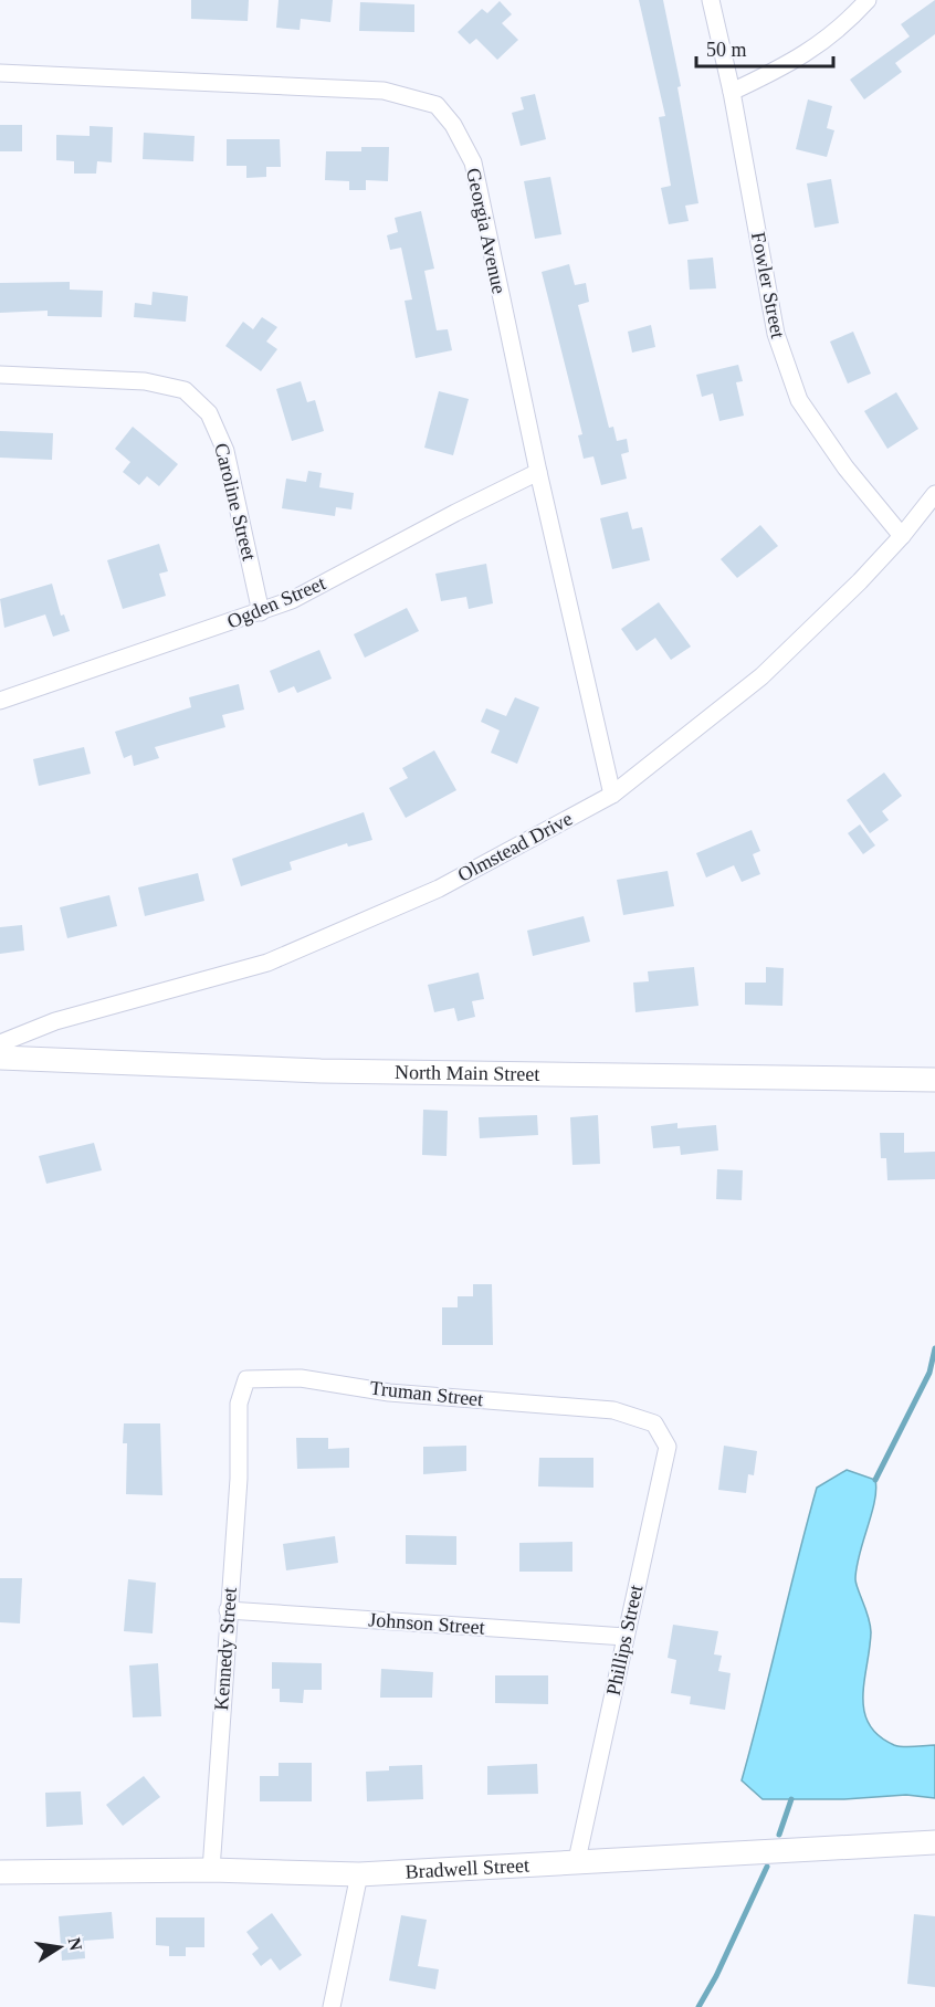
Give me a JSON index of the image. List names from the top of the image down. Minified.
{"streets":{"street":["Georgia Avenue","Fowler Street","Caroline Street","Ogden Street","Olmstead Drive","North Main Street","Truman Street","Johnson Street","Phillips Street","Kennedy Street","Bradwell Street"]},"crossings":[["Georgia Avenue","Ogden Street"],["Georgia Avenue","Olmstead Drive"],["Fowler Street","Olmstead Drive"],["Caroline Street","Ogden Street"],["Truman Street","Phillips Street"],["Truman Street","Kennedy Street"],["Johnson Street","Phillips Street"],["Johnson Street","Kennedy Street"],["Phillips Street","Bradwell Street"],["Kennedy Street","Bradwell Street"]],"scale_bar":"50 m","north":"right"}
